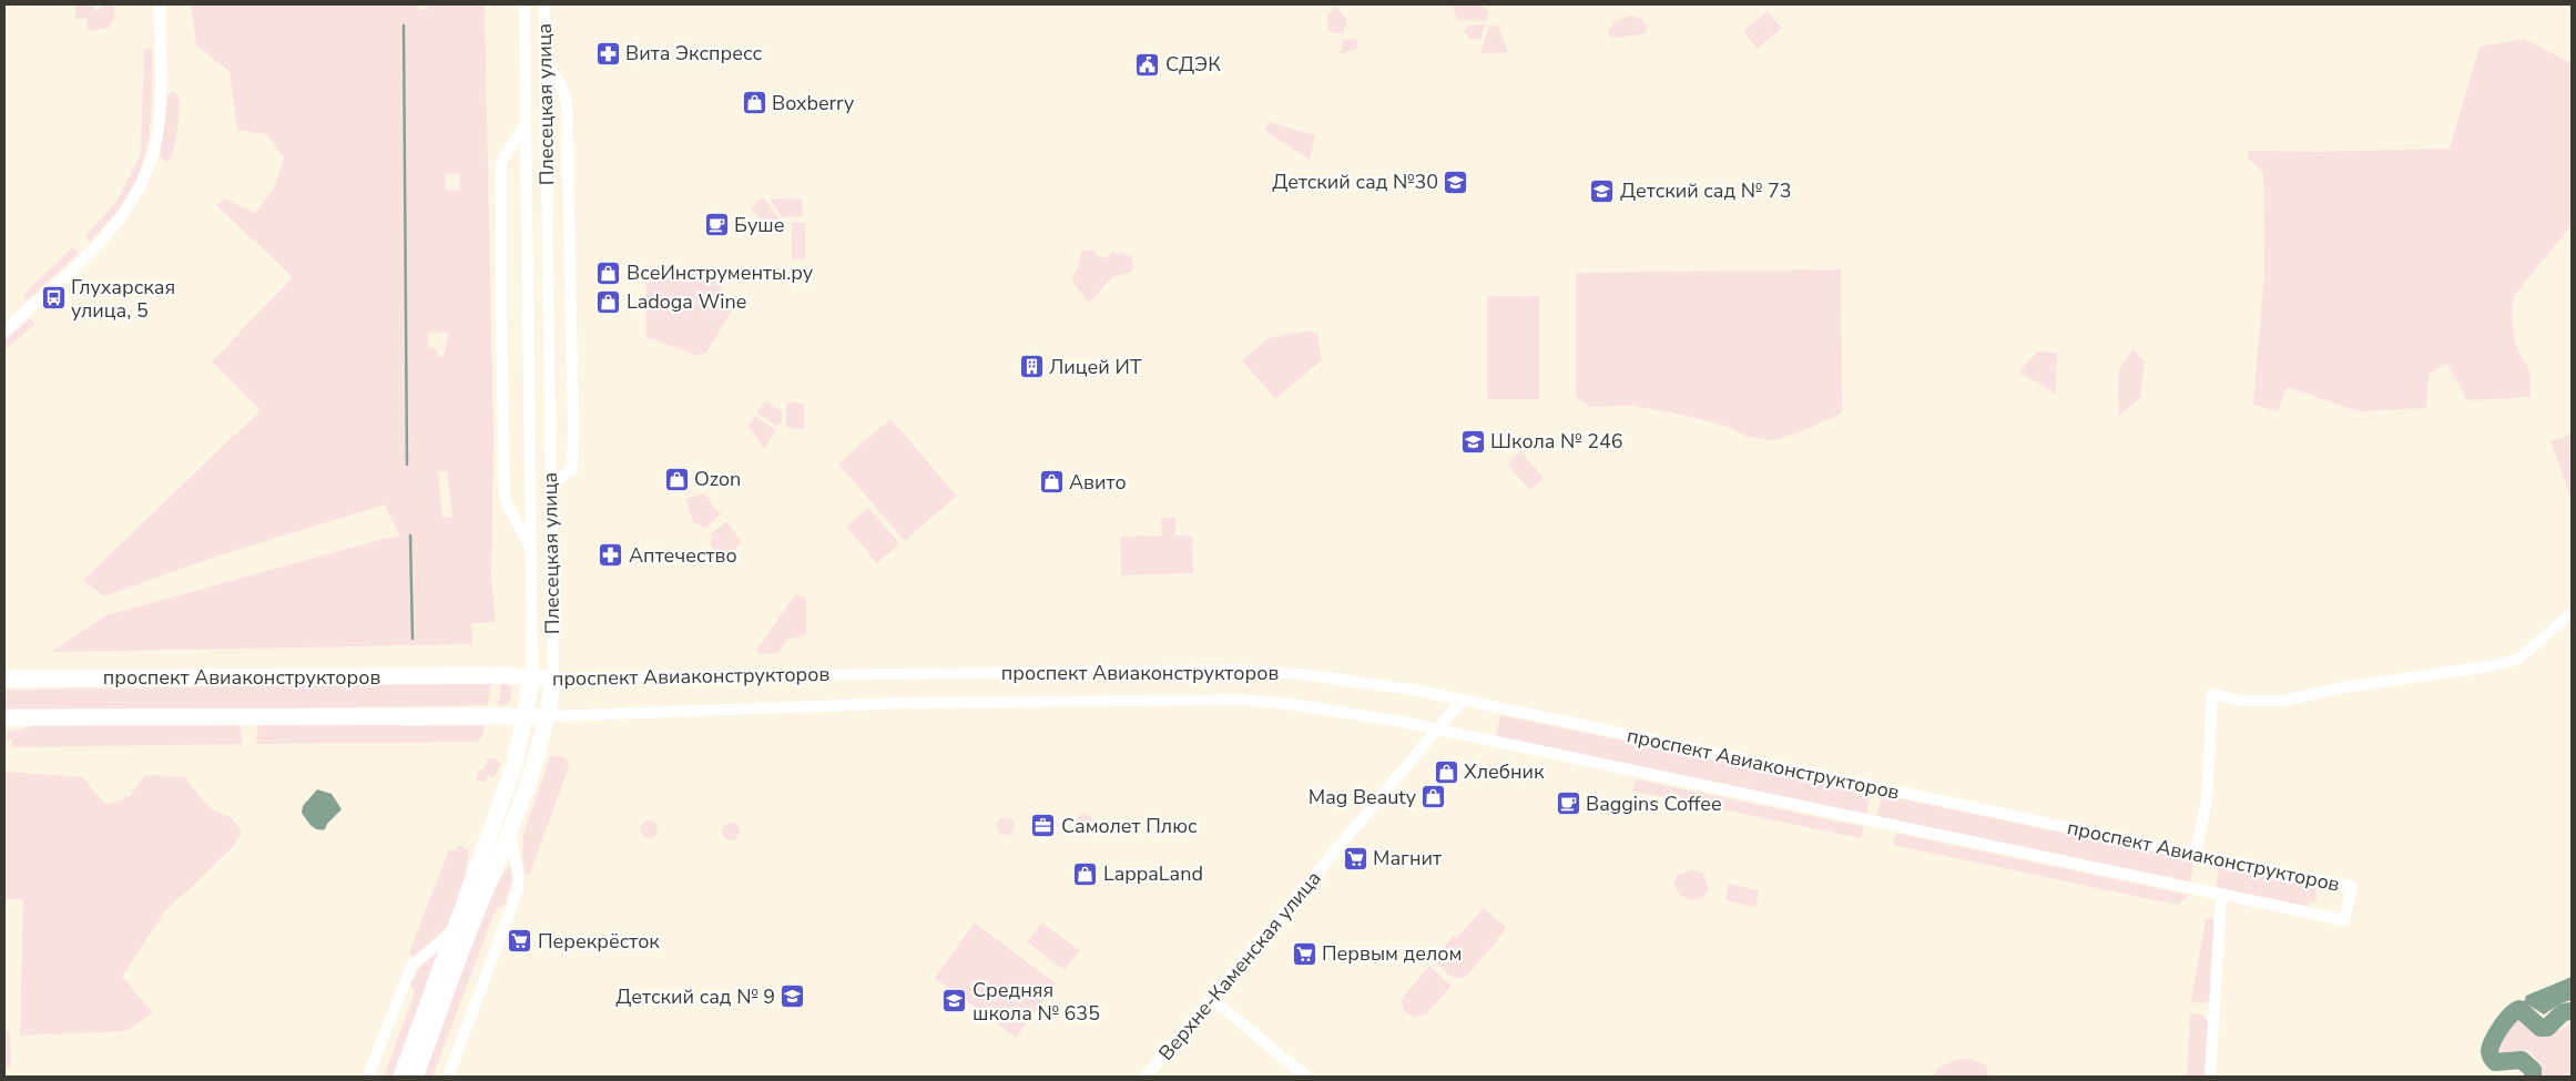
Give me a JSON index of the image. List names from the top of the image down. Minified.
{"streets":{"street":["Плесецкая улица","проспект Авиаконструкторов","Верхне-Каменская улица"]},"crossings":[["Плесецкая улица","проспект Авиаконструкторов"],["проспект Авиаконструкторов","Верхне-Каменская улица"]],"places":{"pharmacy":["Вита Экспресс","Аптечество"],"public building":["СДЭК"],"shop":["Boxberry","ВсеИнструменты.ру","Ladoga Wine","Ozon","Авито","Хлебник","Mag Beauty","LappaLand"],"school or university":["Детский сад №30","Детский сад № 73","Школа № 246","Детский сад № 9","Средняя школа № 635"],"cafe":["Буше","Baggins Coffee"],"bus stop":["Глухарская улица, 5"],"building":["Лицей ИТ"],"office":["Самолет Плюс"],"supermarket":["Магнит","Перекрёсток","Первым делом"]}}
